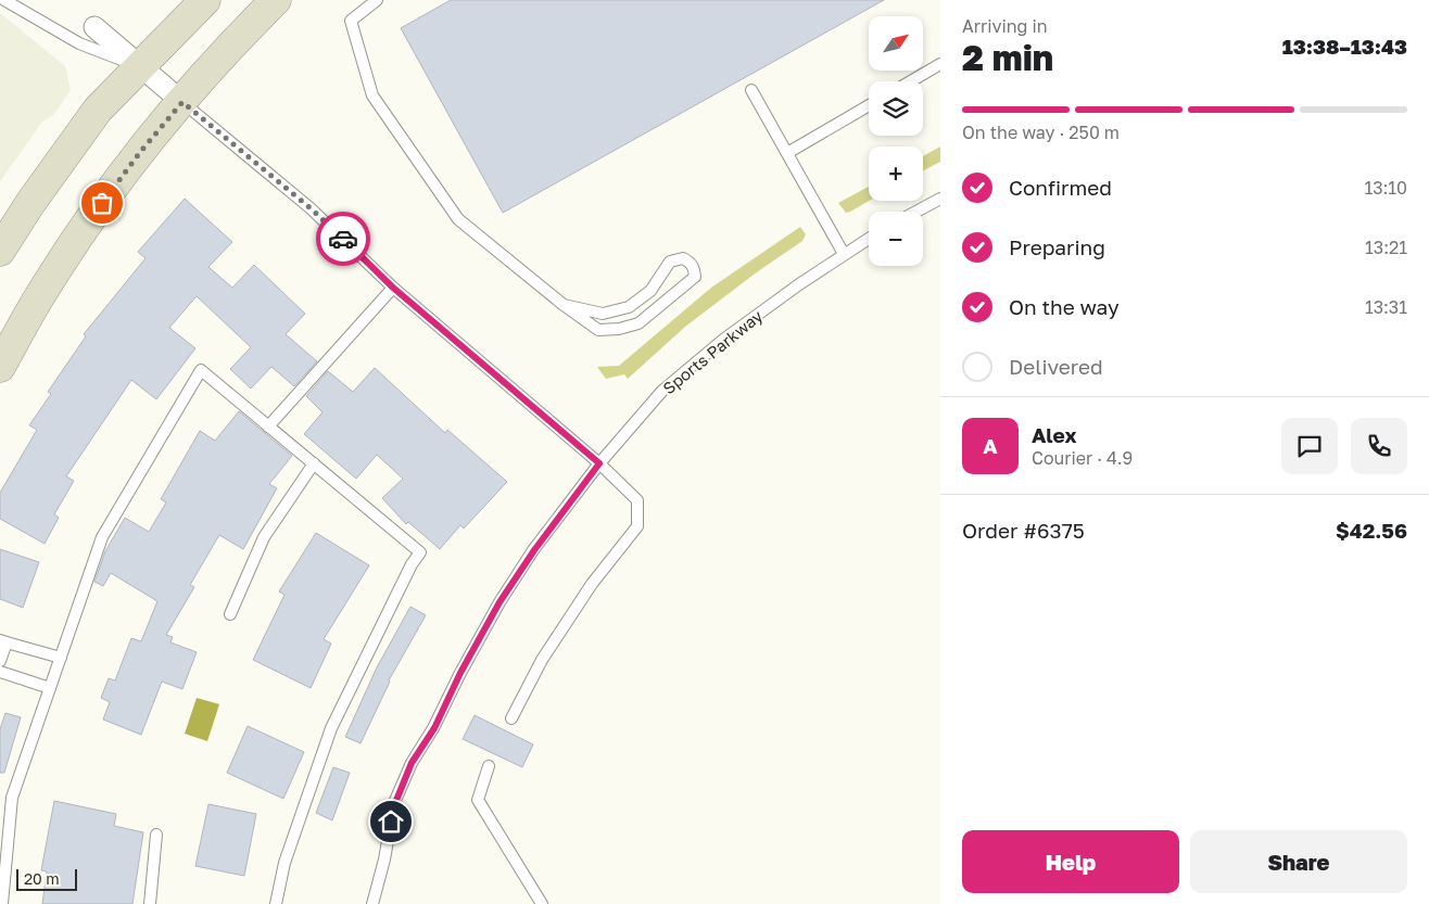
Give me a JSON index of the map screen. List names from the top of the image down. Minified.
{"streets":{"lane":["Sports Parkway"]},"scale_bar":"20 m","north":"top right","page":{"heading":["2 min","Arriving in","13:38–13:43"],"panel":["Alex","Courier · 4.9","Order #6375","$42.56"],"map_buttons":["+","−"],"bar":"On the way · 250 m","list":[["Confirmed","13:10"],["Preparing","13:21"],["On the way","13:31"],"Delivered"],"round":"A","buttons":["Help","Share"],"scale":"20 m"}}
